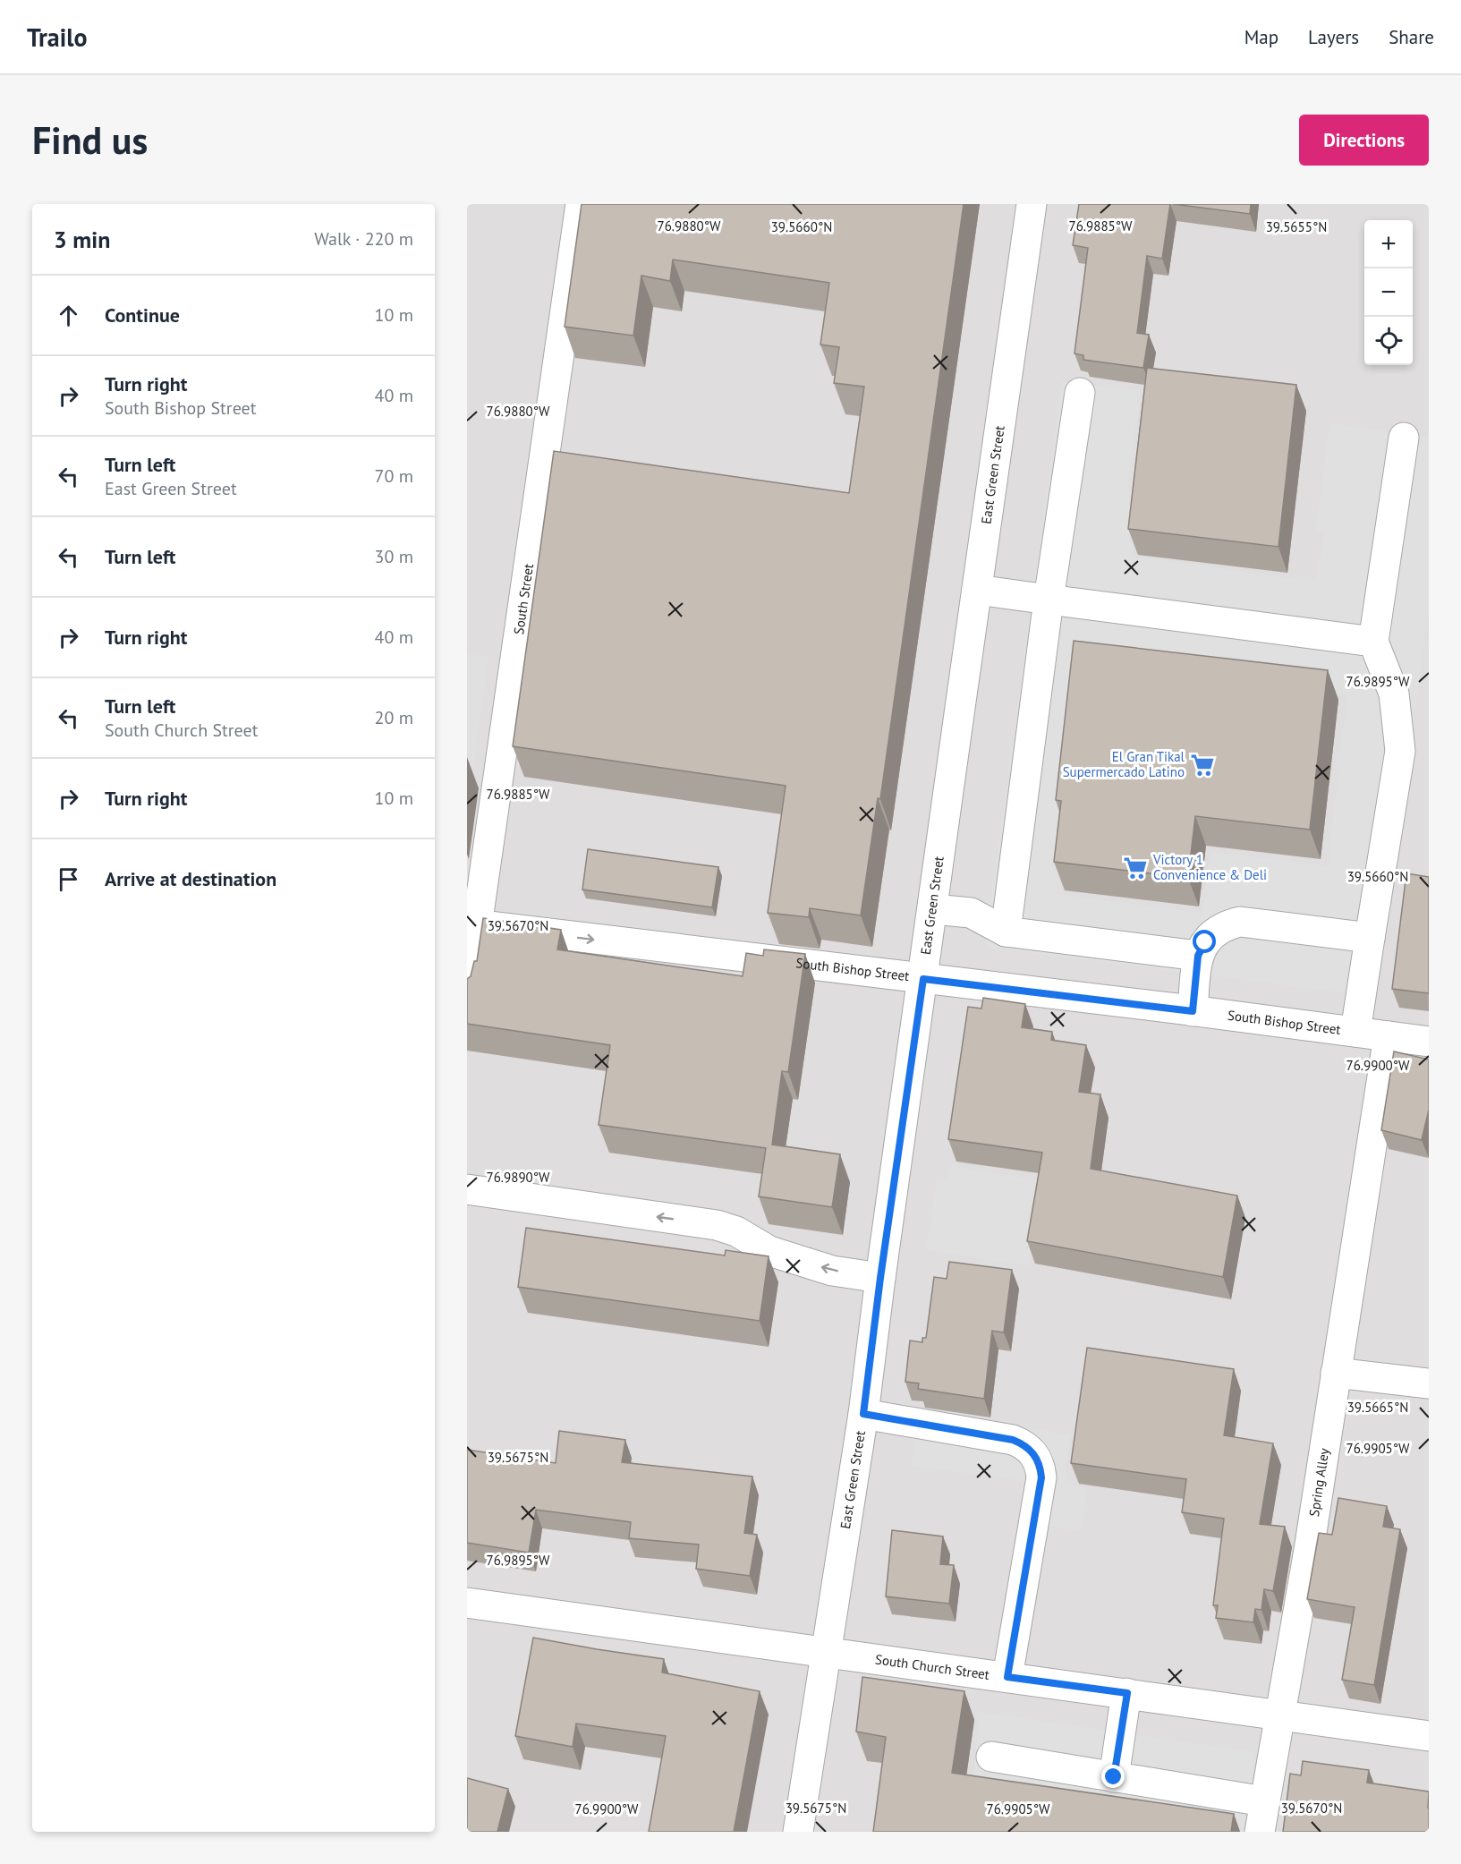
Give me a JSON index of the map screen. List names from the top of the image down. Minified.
{"streets":{"street":["East Green Street","South Street","South Bishop Street","Spring Alley","South Church Street"]},"crossings":[["East Green Street","South Bishop Street"],["East Green Street","South Church Street"],["South Street","South Bishop Street"],["South Bishop Street","Spring Alley"],["Spring Alley","South Church Street"]],"one_way":["South Bishop Street"],"places":{"supermarket":["El Gran Tikal Supermercado Latino","Victory 1 Convenience & Deli"]},"page":{"header":"Trailo","nav":["Map","Layers","Share"],"buttons":"Directions","title":"Find us","heading":["3 min","Walk · 220 m"],"map_buttons":["+","−"],"list":[["Continue","10 m"],["Turn right","South Bishop Street","40 m"],["Turn left","East Green Street","70 m"],["Turn left","30 m"],["Turn right","40 m"],["Turn left","South Church Street","20 m"],["Turn right","10 m"],"Arrive at destination"]},"coordinates":["76.9880°W","76.9885°W","39.5660°N","39.5655°N","76.9895°W","39.5670°N","76.9900°W","76.9890°W","39.5665°N","76.9905°W","39.5675°N"]}
